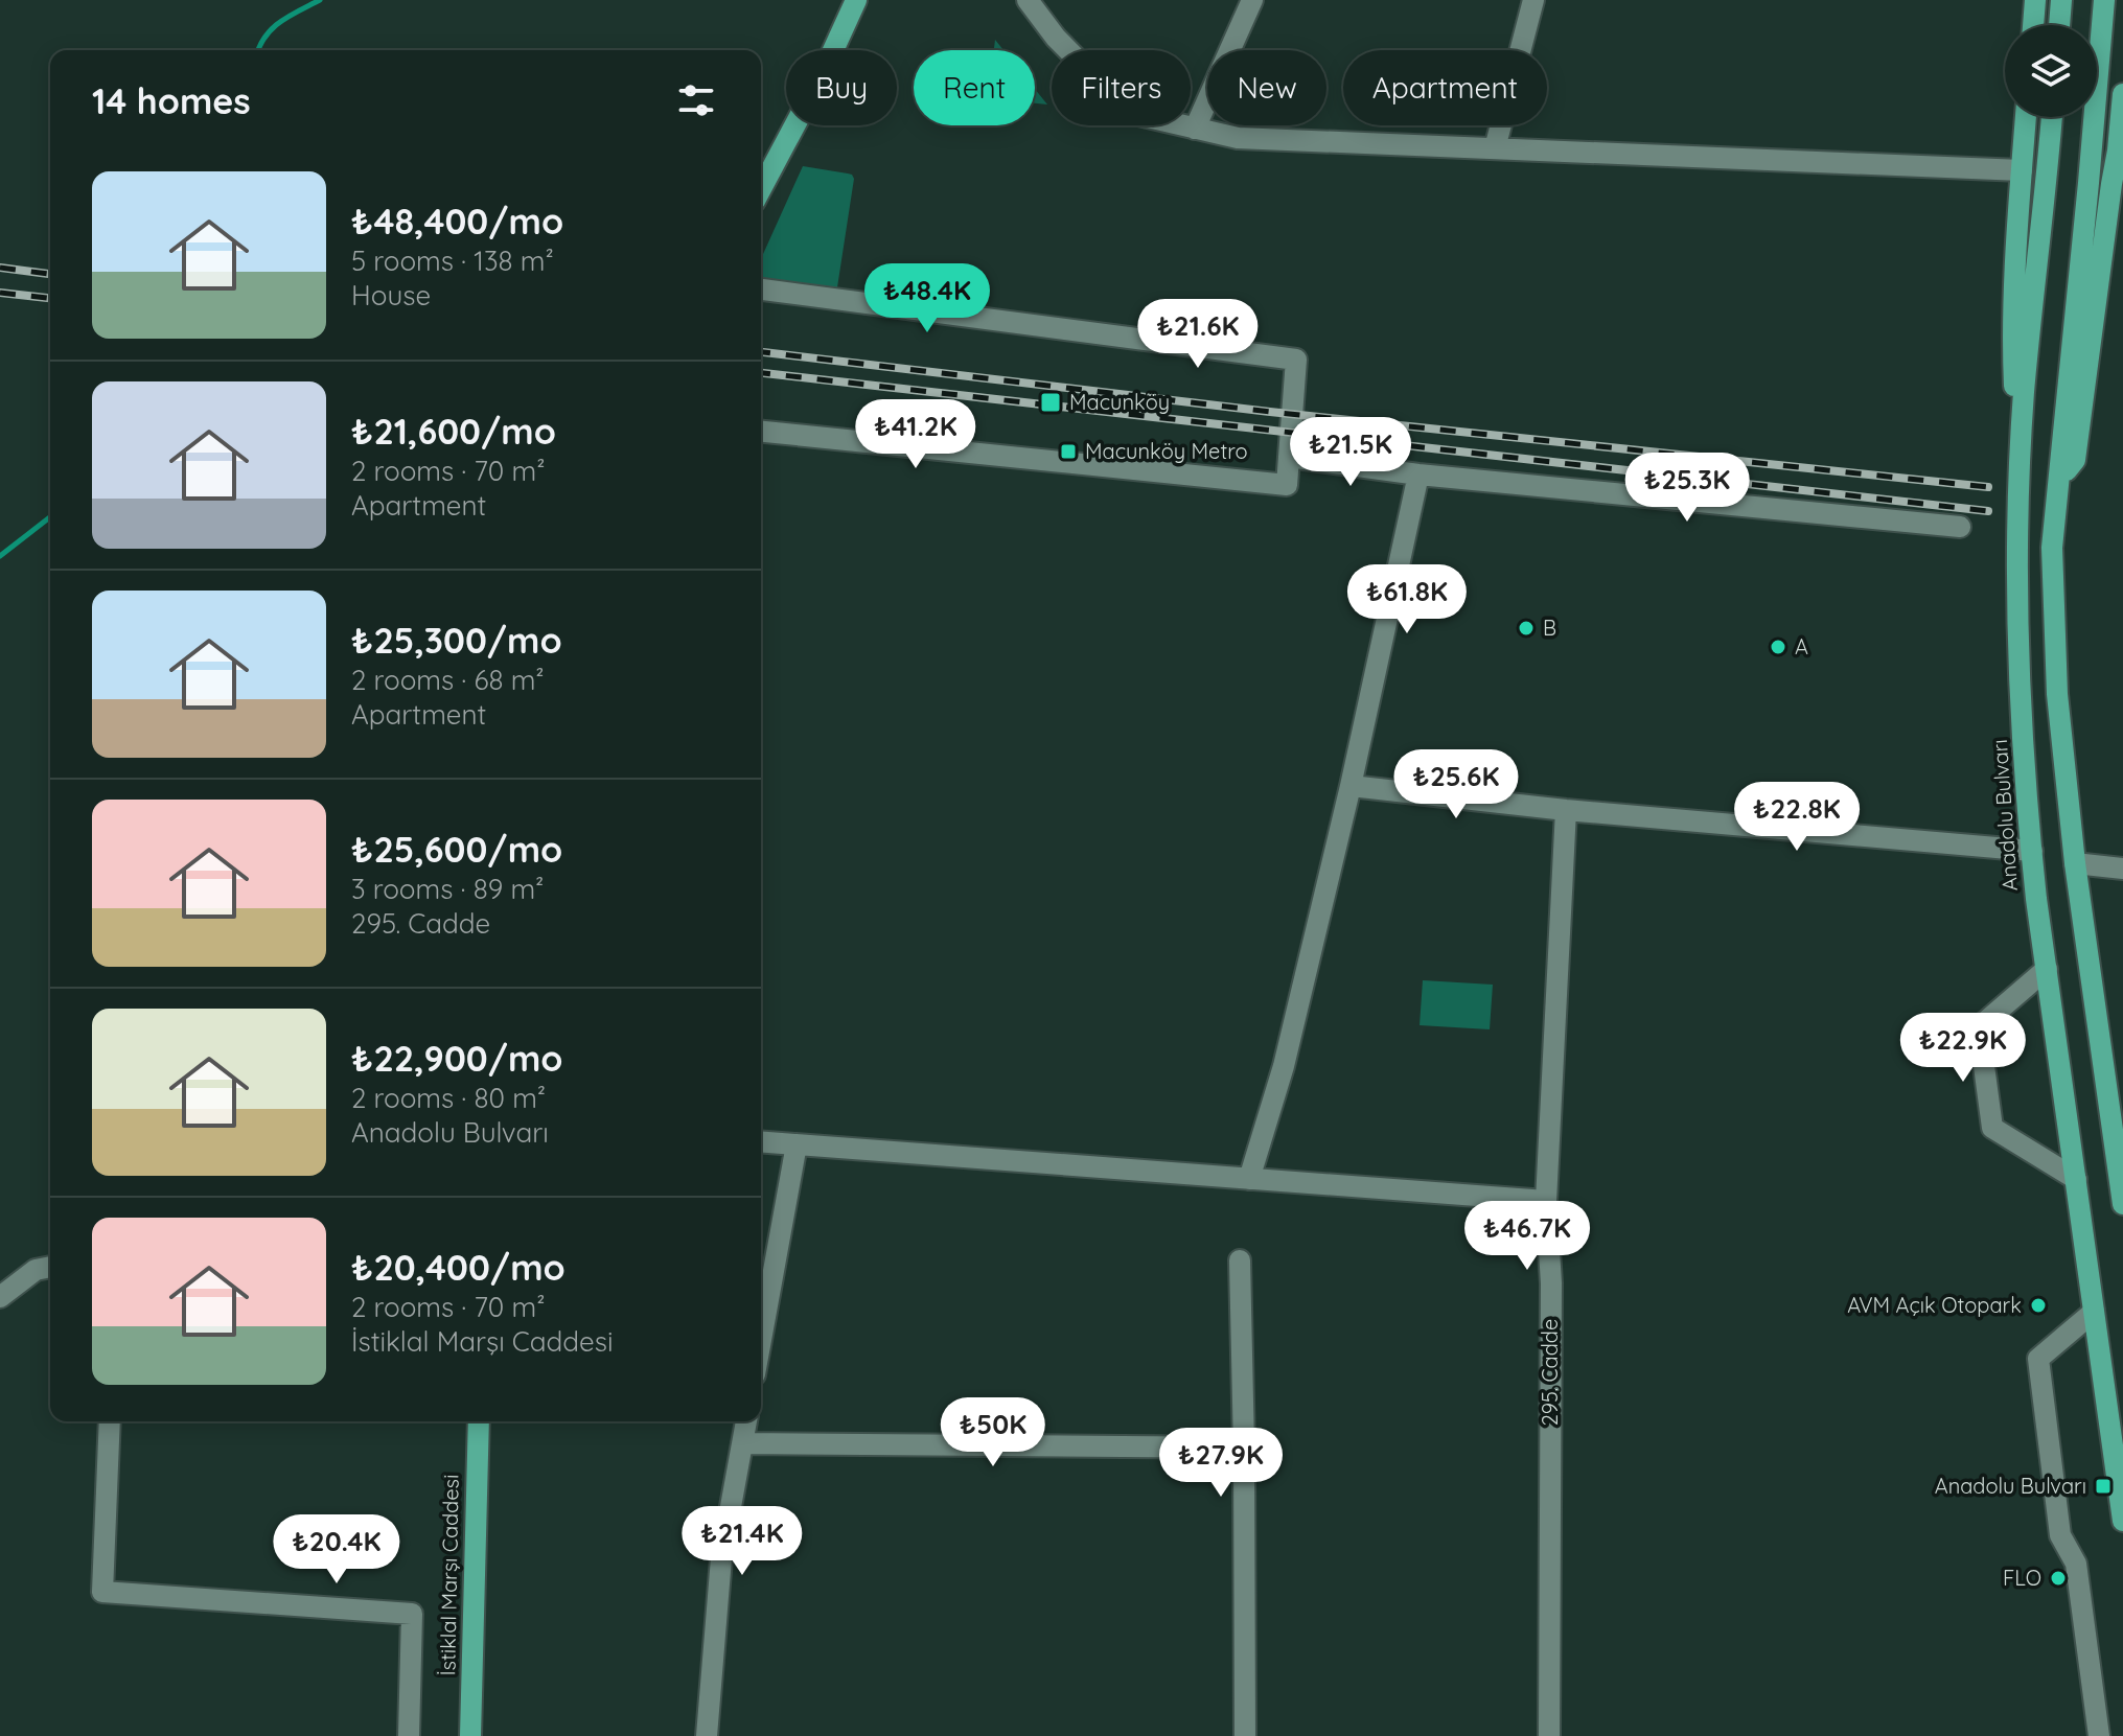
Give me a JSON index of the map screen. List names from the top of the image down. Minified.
{"streets":{"main road":["Anadolu Bulvarı","İstiklal Marşı Caddesi"],"street":["295. Cadde"]},"places":{"transit":["Macunköy","Macunköy Metro","Anadolu Bulvarı"],"other":["B","A","AVM Açık Otopark","FLO"]},"page":{"chip":["Buy","Rent","Filters","New","Apartment"],"heading":"14 homes","list":[{"name":"₺48,400/mo","note":"5 rooms · 138 m² · House"},{"name":"₺21,600/mo","note":"2 rooms · 70 m² · Apartment"},{"name":"₺25,300/mo","note":"2 rooms · 68 m² · Apartment"},{"name":"₺25,600/mo","note":"3 rooms · 89 m² · 295. Cadde"},{"name":"₺22,900/mo","note":"2 rooms · 80 m² · Anadolu Bulvarı"},{"name":"₺20,400/mo","note":"2 rooms · 70 m² · İstiklal Marşı Caddesi"}],"price":["₺48.4K","₺21.6K","₺41.2K","₺21.5K","₺25.3K","₺61.8K","₺25.6K","₺22.8K","₺22.9K","₺46.7K","₺50K","₺27.9K","₺21.4K","₺20.4K"]}}
